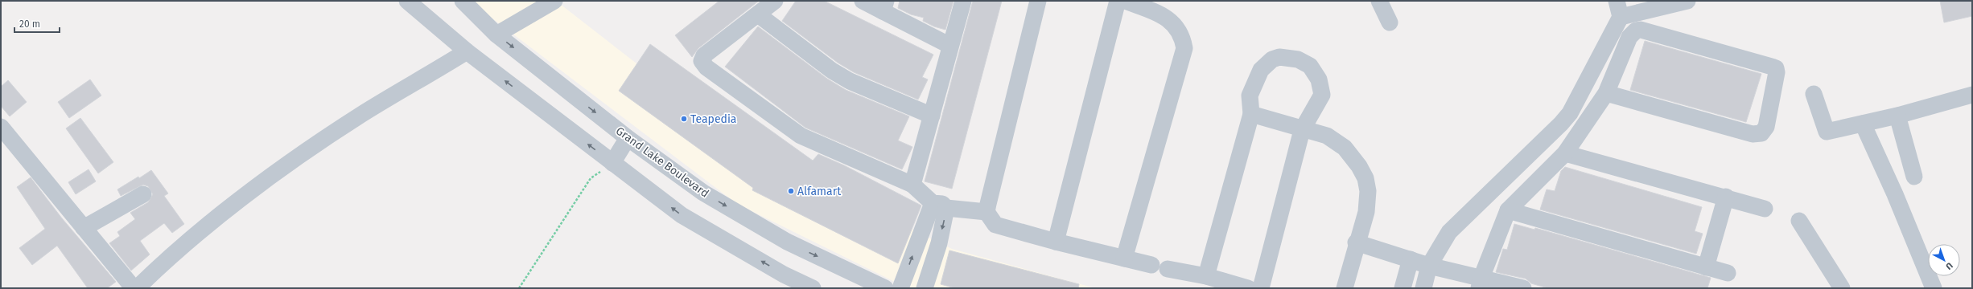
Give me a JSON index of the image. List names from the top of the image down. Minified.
{"streets":{"street":["Grand Lake Boulevard"]},"places":["Teapedia","Alfamart"],"scale_bar":"20 m","north":"bottom right"}
